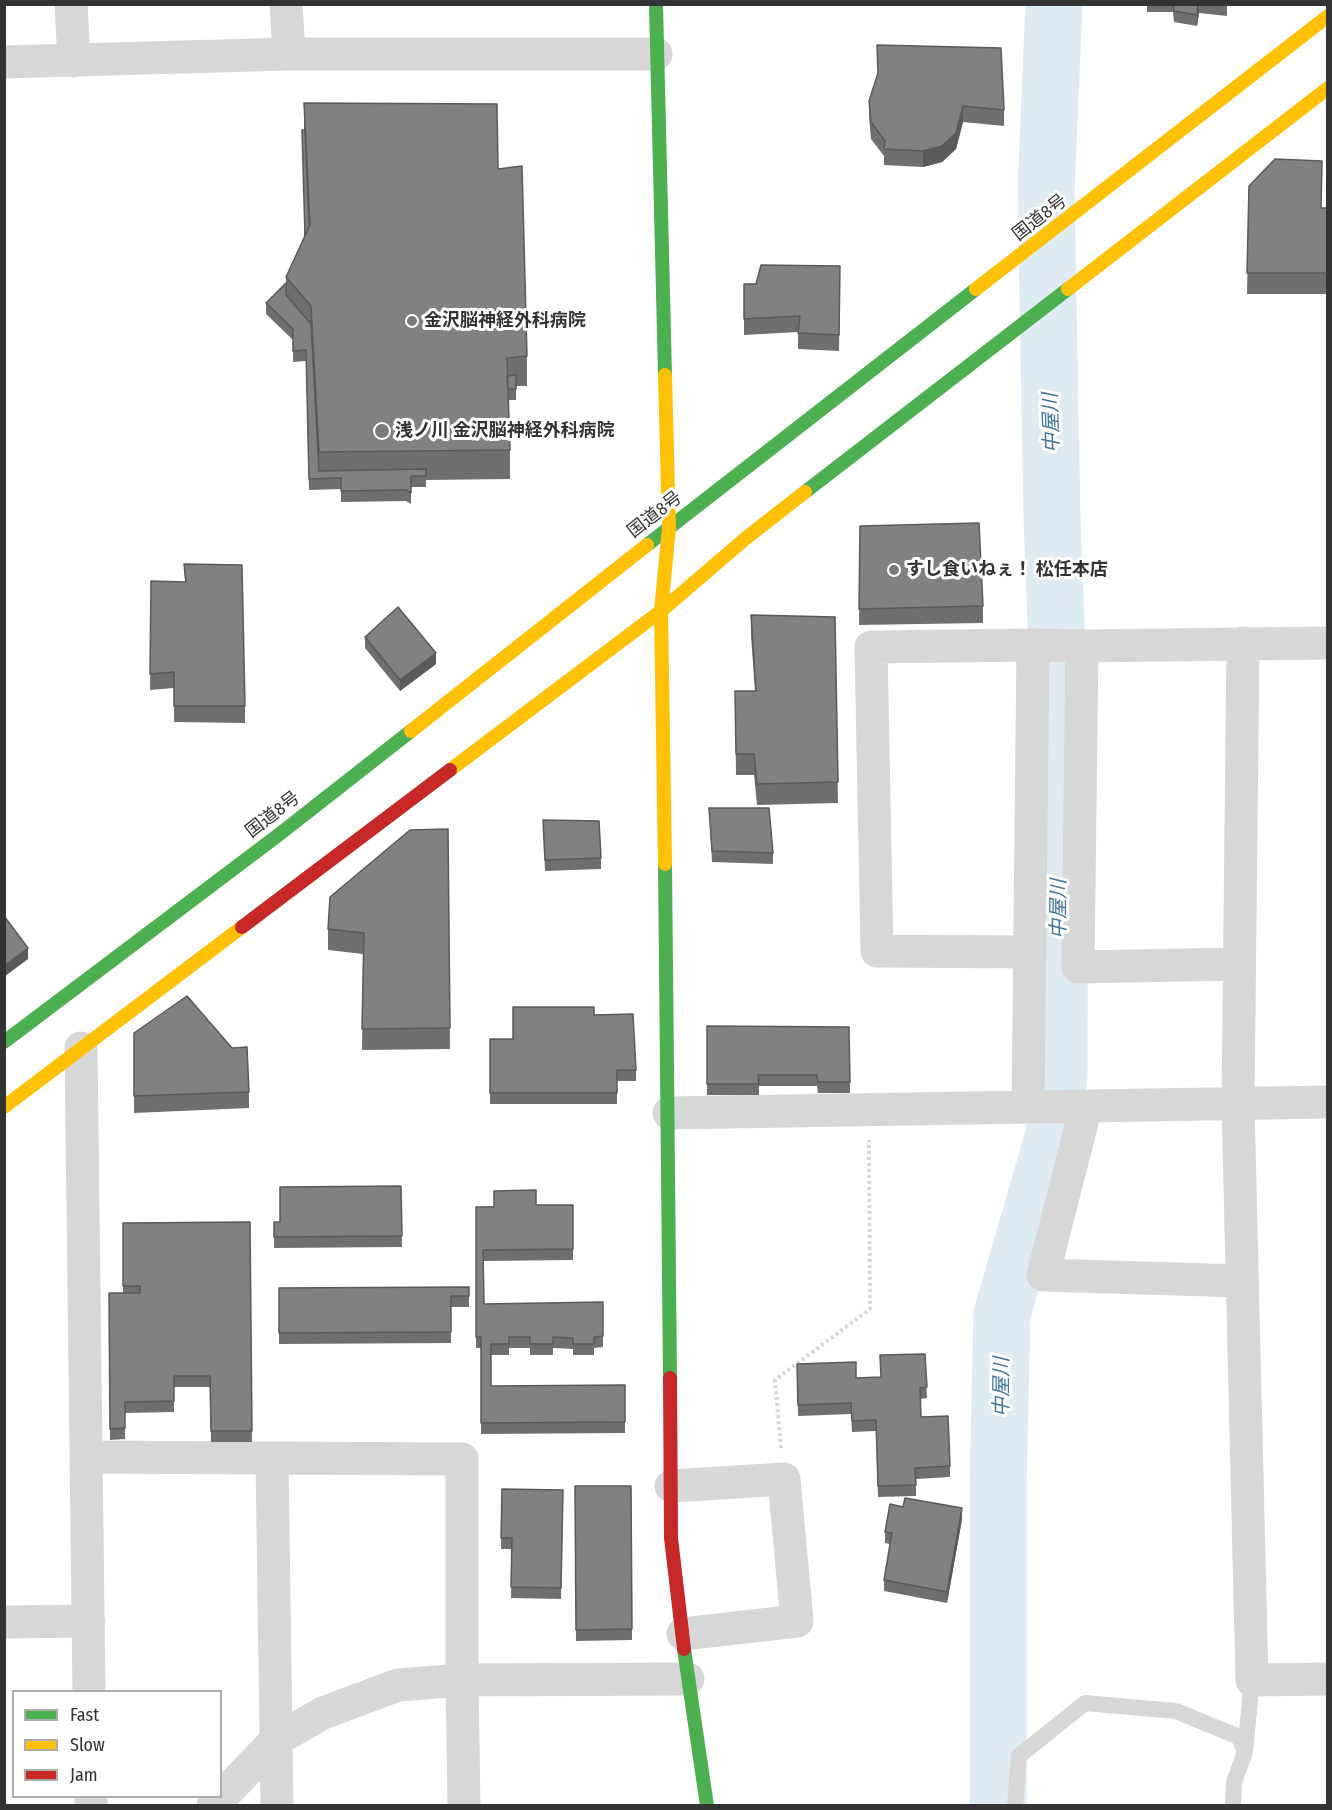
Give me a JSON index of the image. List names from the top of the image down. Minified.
{"streets":{"main road":["国道8号"]},"water":["中屋川"],"places":["金沢脳神経外科病院","浅ノ川 金沢脳神経外科病院","すし食いねぇ！ 松任本店"],"legend":["Fast","Slow","Jam"]}
